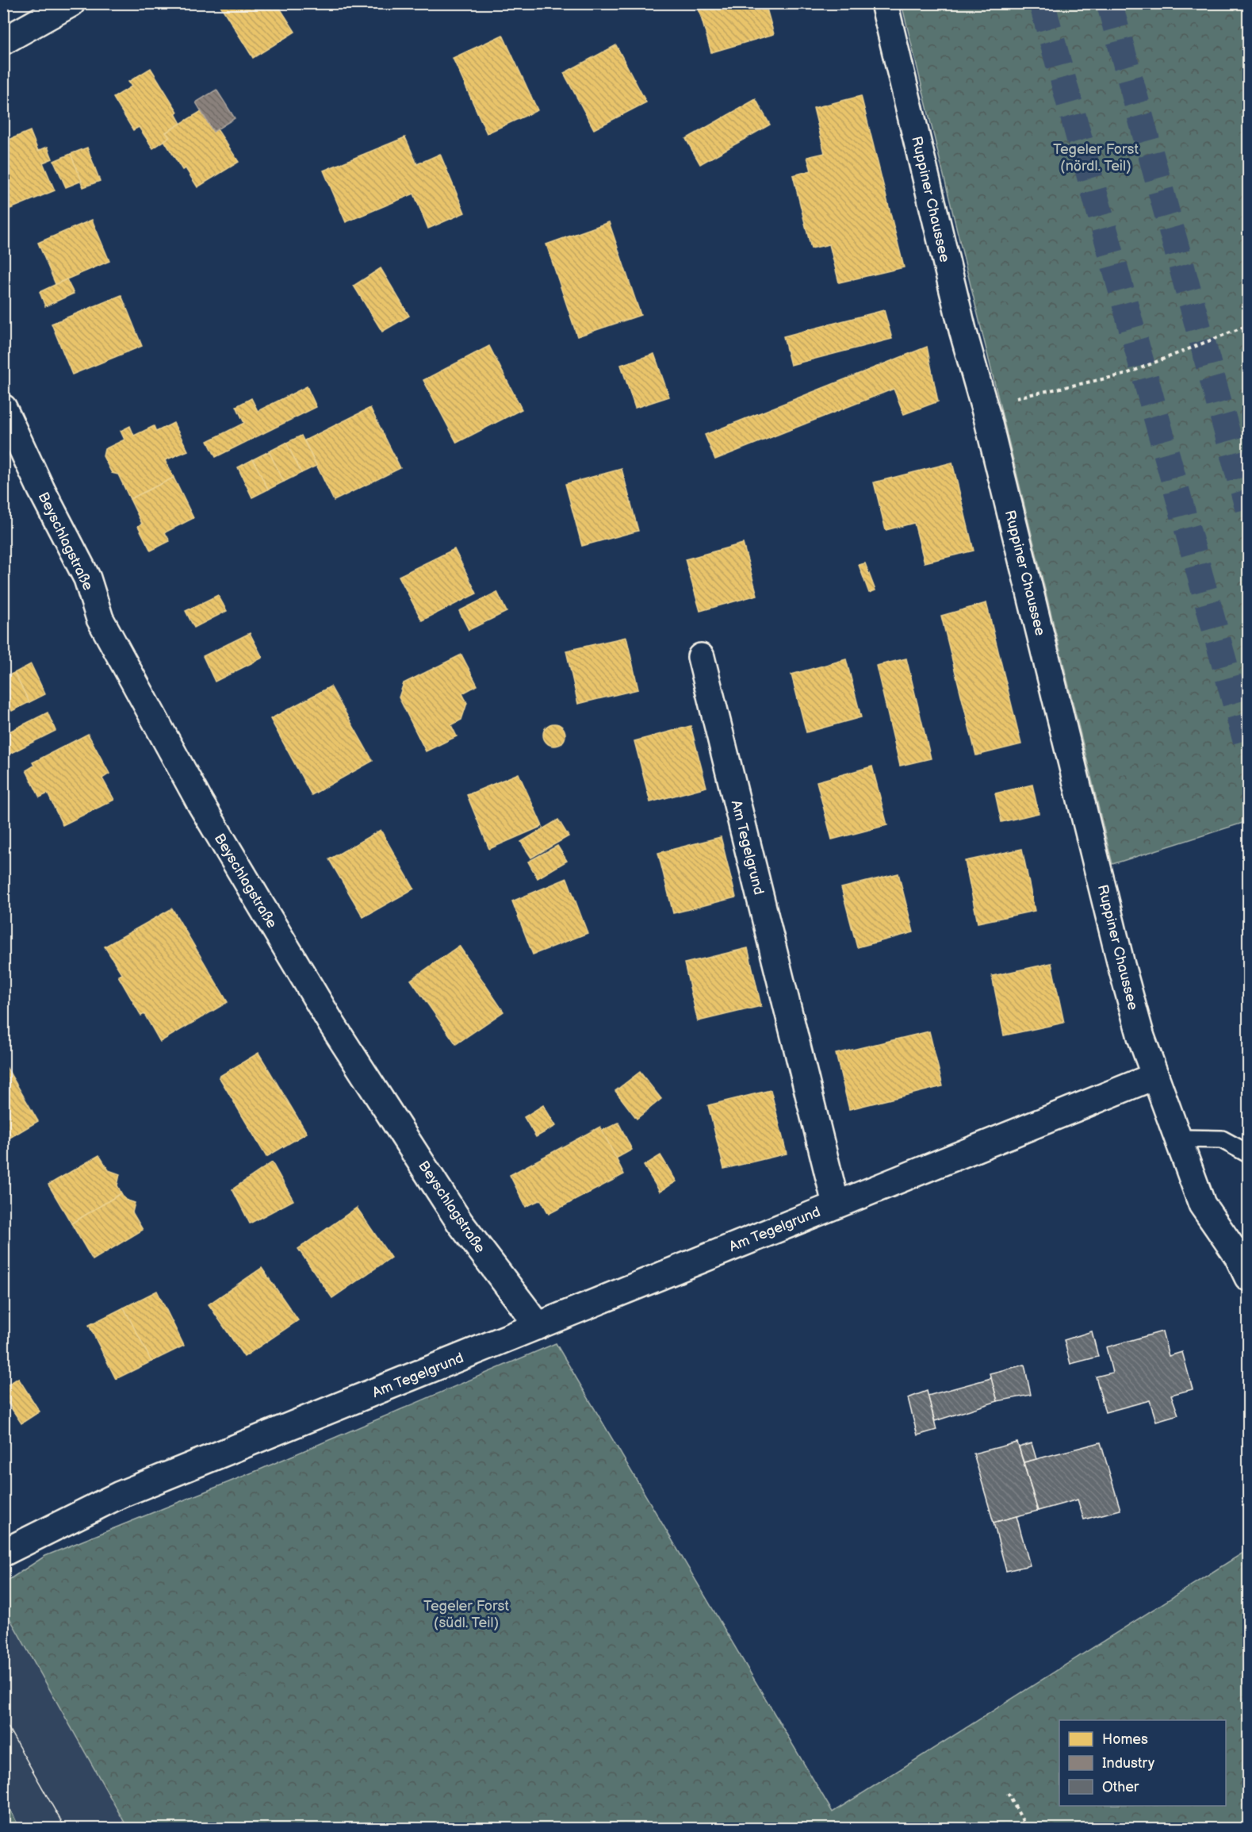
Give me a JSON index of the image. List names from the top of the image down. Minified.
{"streets":{"street":["Ruppiner Chaussee","Beyschlagstraße","Am Tegelgrund"]},"crossings":[["Ruppiner Chaussee","Am Tegelgrund"],["Beyschlagstraße","Am Tegelgrund"]],"parks":["Tegeler Forst (nördl. Teil)","Tegeler Forst (südl. Teil)"],"legend":["Homes","Industry","Other"]}
